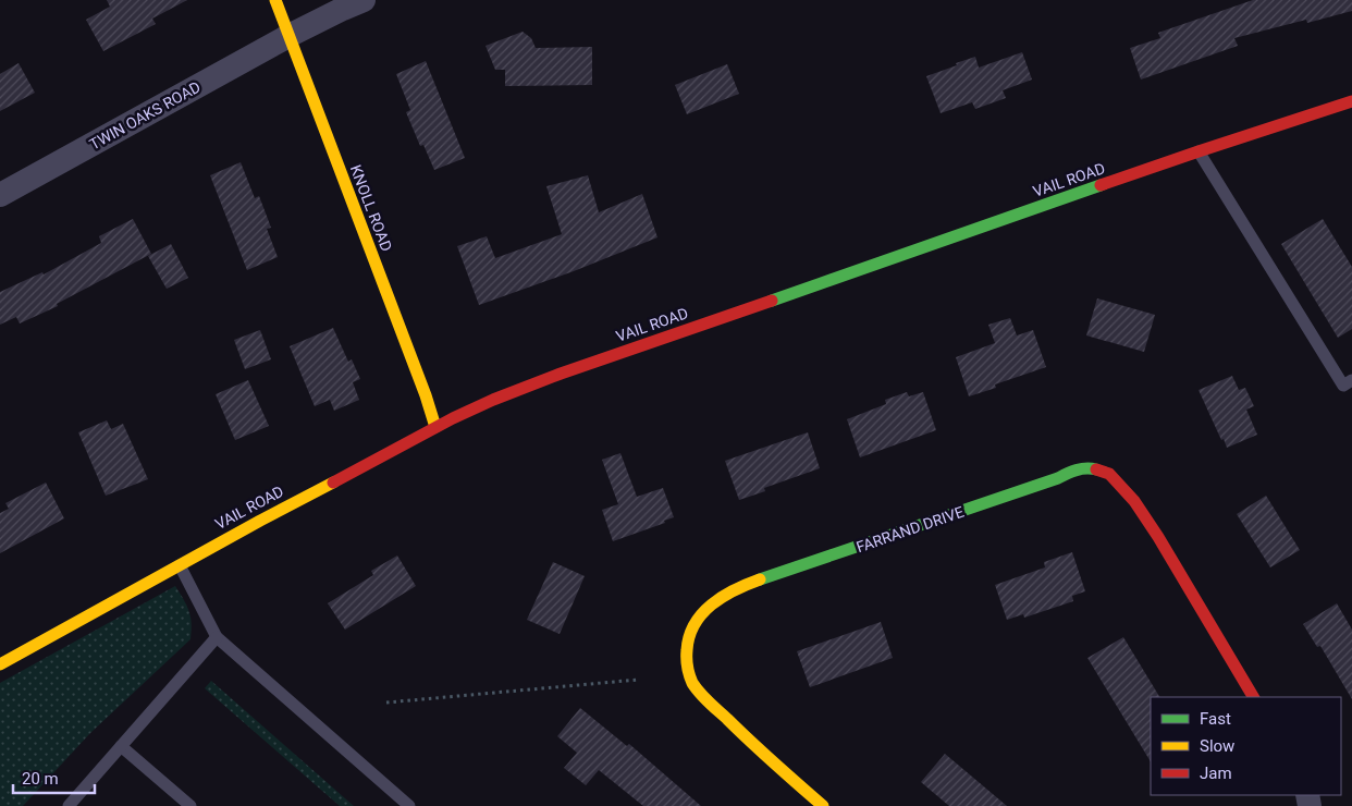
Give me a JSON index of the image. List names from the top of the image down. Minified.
{"streets":{"street":["TWIN OAKS ROAD","VAIL ROAD","KNOLL ROAD","FARRAND DRIVE"]},"crossings":[["TWIN OAKS ROAD","KNOLL ROAD"],["VAIL ROAD","KNOLL ROAD"]],"legend":["Fast","Slow","Jam"],"scale_bar":"20 m"}
